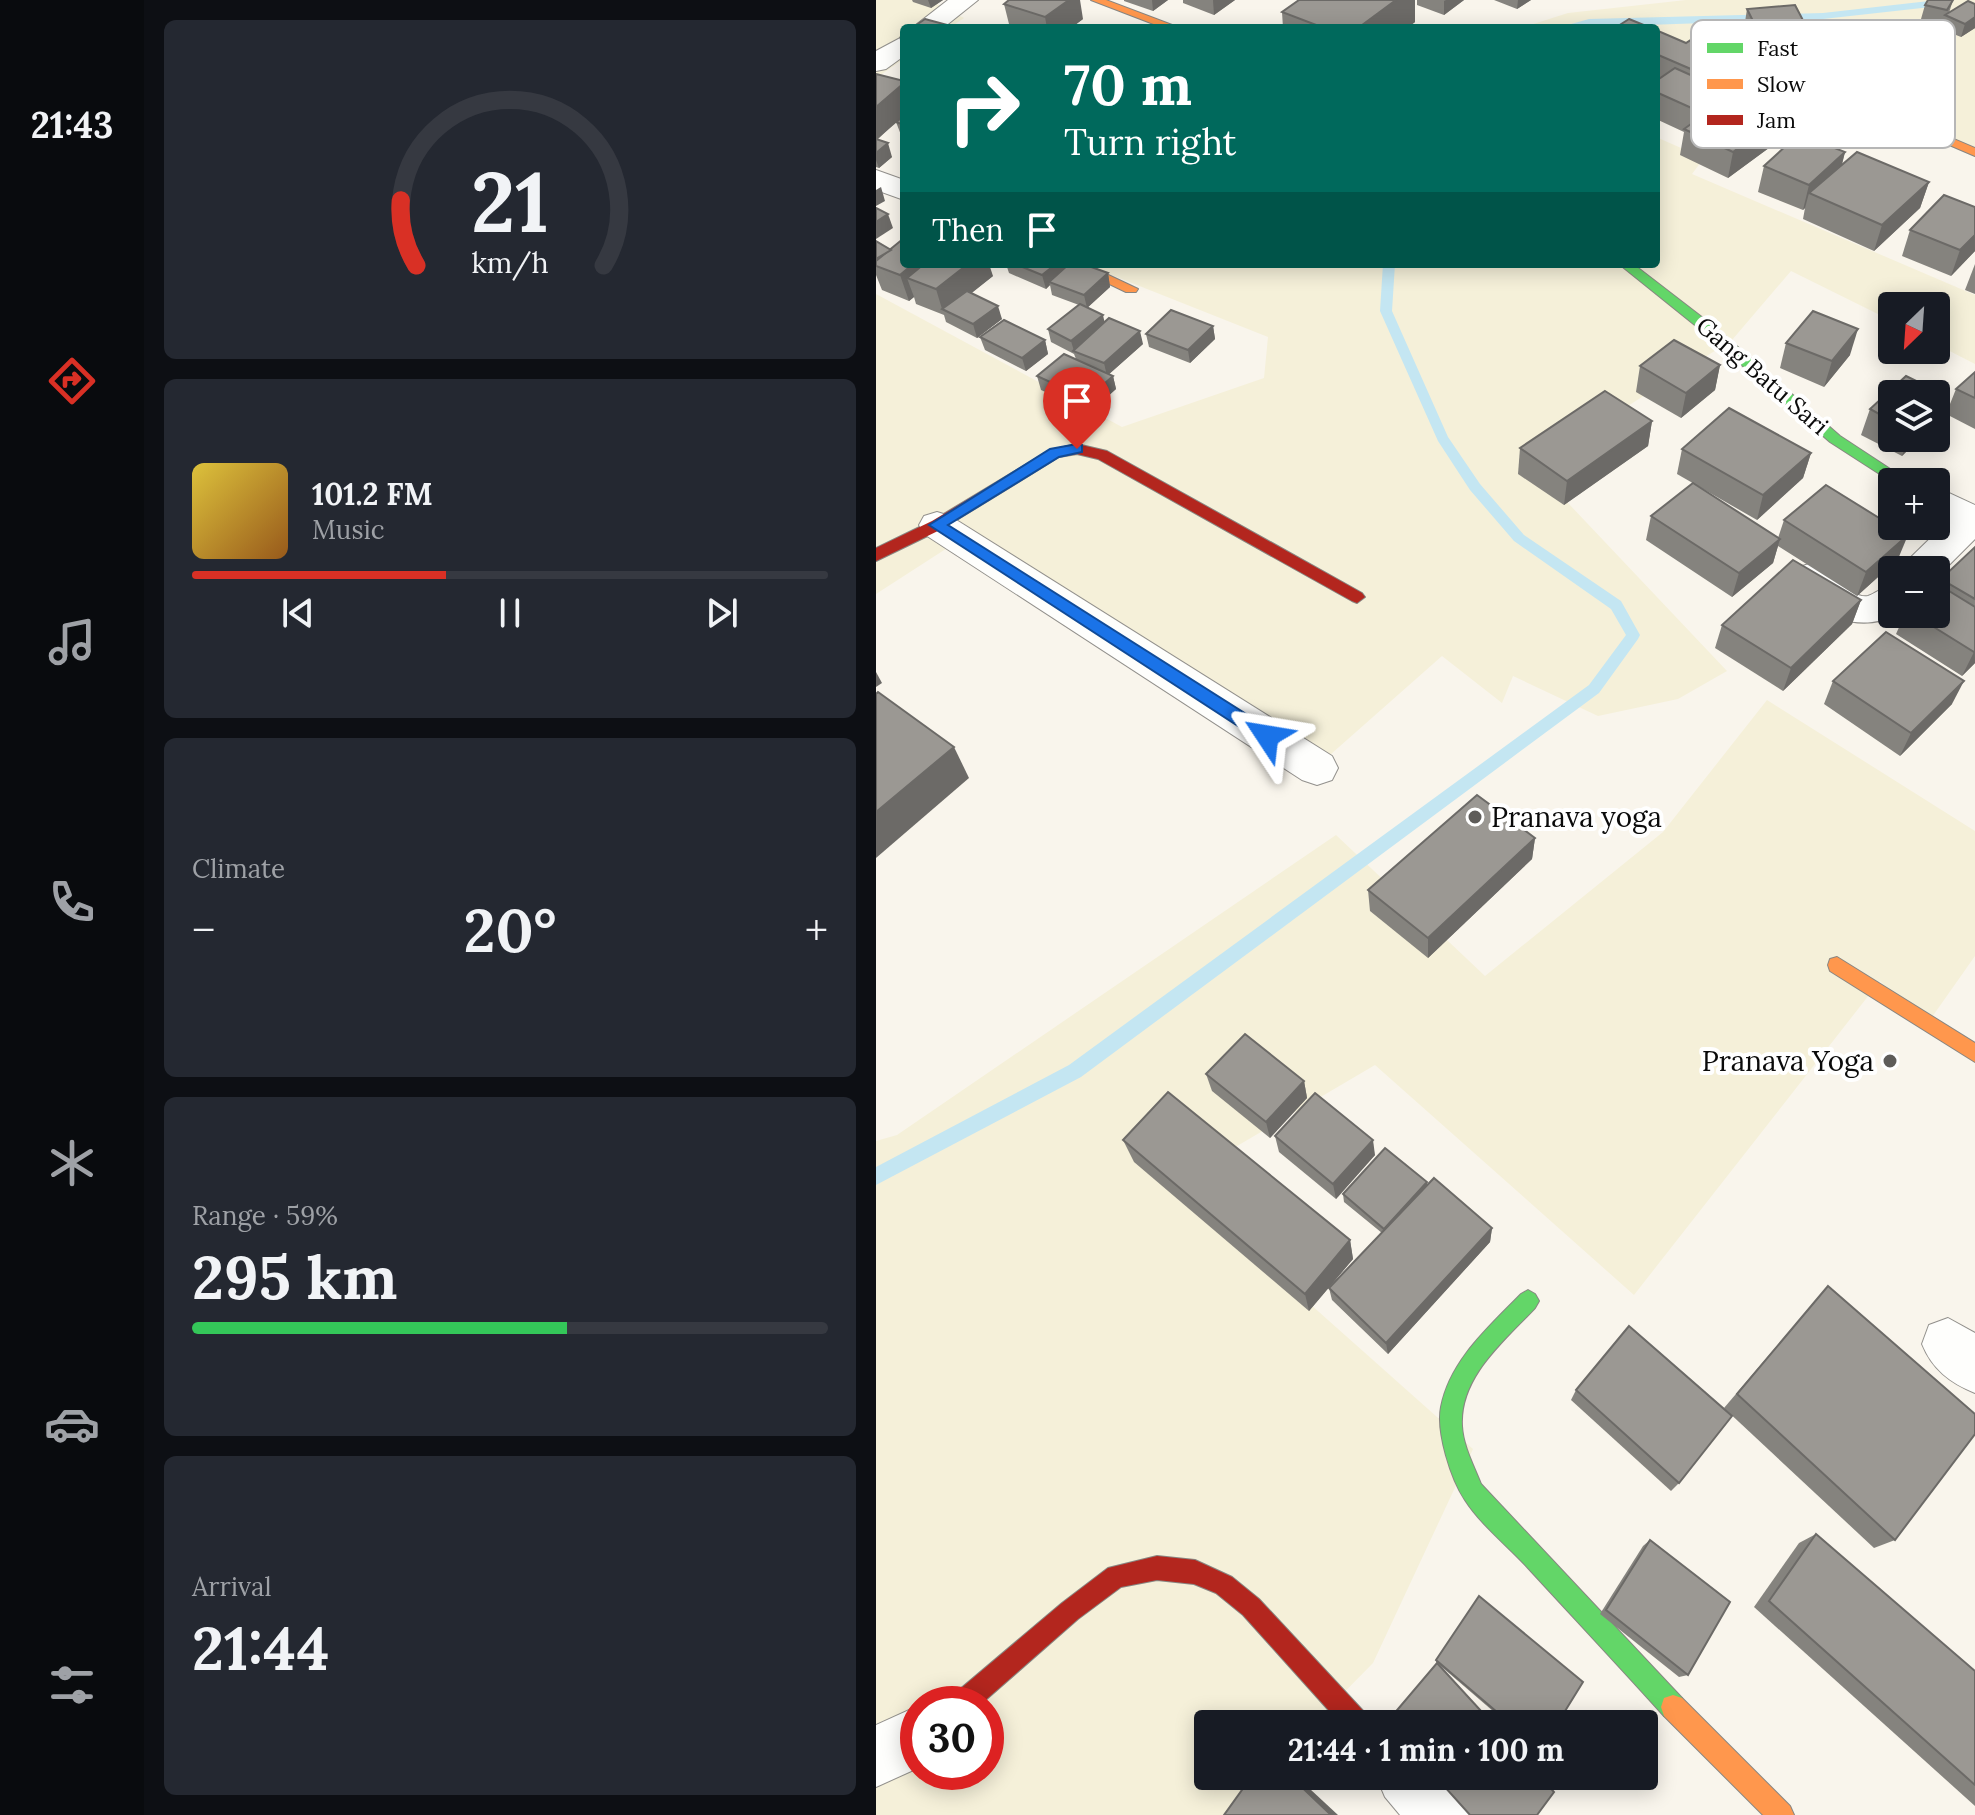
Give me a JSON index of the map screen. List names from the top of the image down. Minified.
{"streets":{"street":["Gang Batu Sari"]},"places":["Pranava yoga","Pranava Yoga"],"legend":["Fast","Slow","Jam"],"north":"bottom left","page":{"tabs":"21:43","turn":["70 m","Turn right"],"then":"Then","map_buttons":["+","−"],"song":["101.2 FM","Music"],"tile":["Climate",["Range · 59%","295 km"],["Arrival","21:44"]],"heat":["−","20°","+"],"limit":"30","trip":"21:44 · 1 min · 100 m","gauge":["21","km/h"]}}
